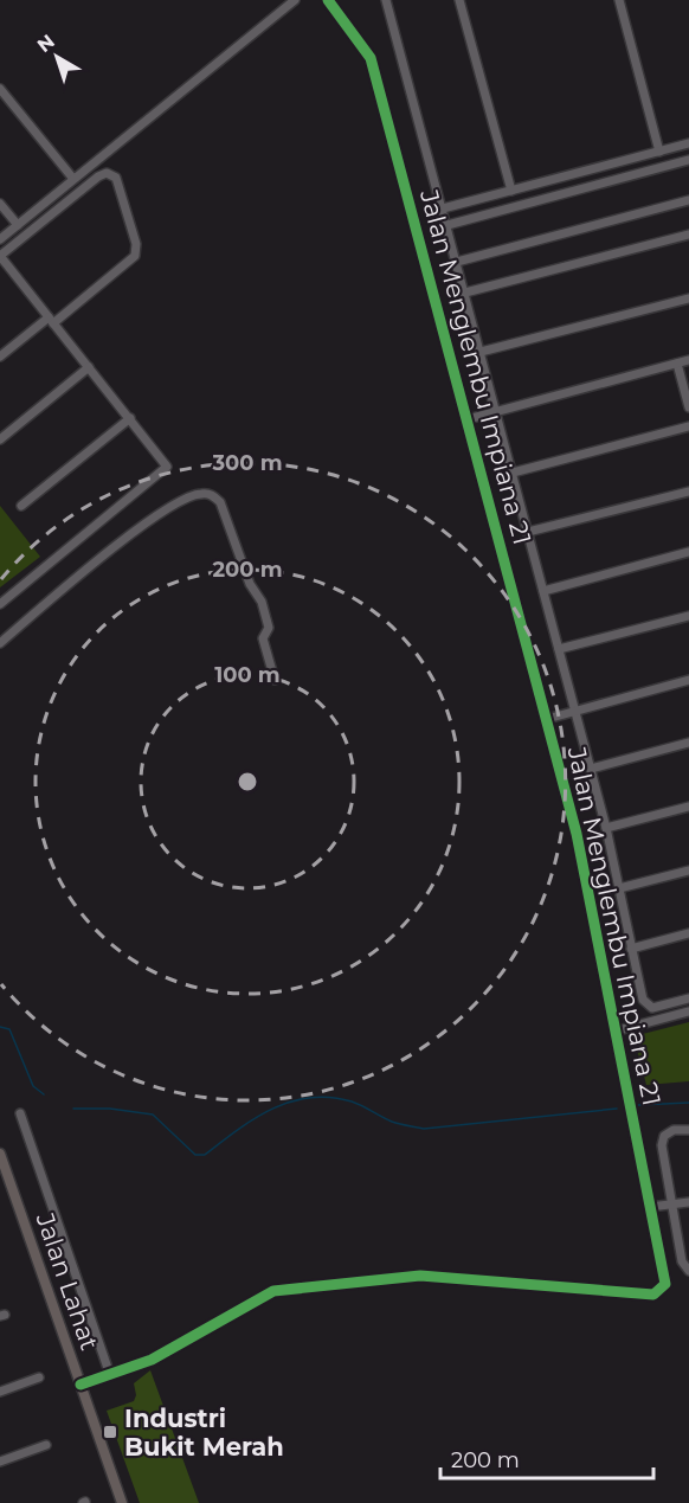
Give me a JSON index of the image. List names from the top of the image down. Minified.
{"streets":{"main road":["Jalan Lahat"],"street":["Jalan Menglembu Impiana 21"]},"crossings":[["Jalan Menglembu Impiana 21","Jalan Lahat"]],"places":{"transit":["Industri Bukit Merah"]},"scale_bar":"200 m","north":"top left","rings":["300 m","200 m","100 m"]}
